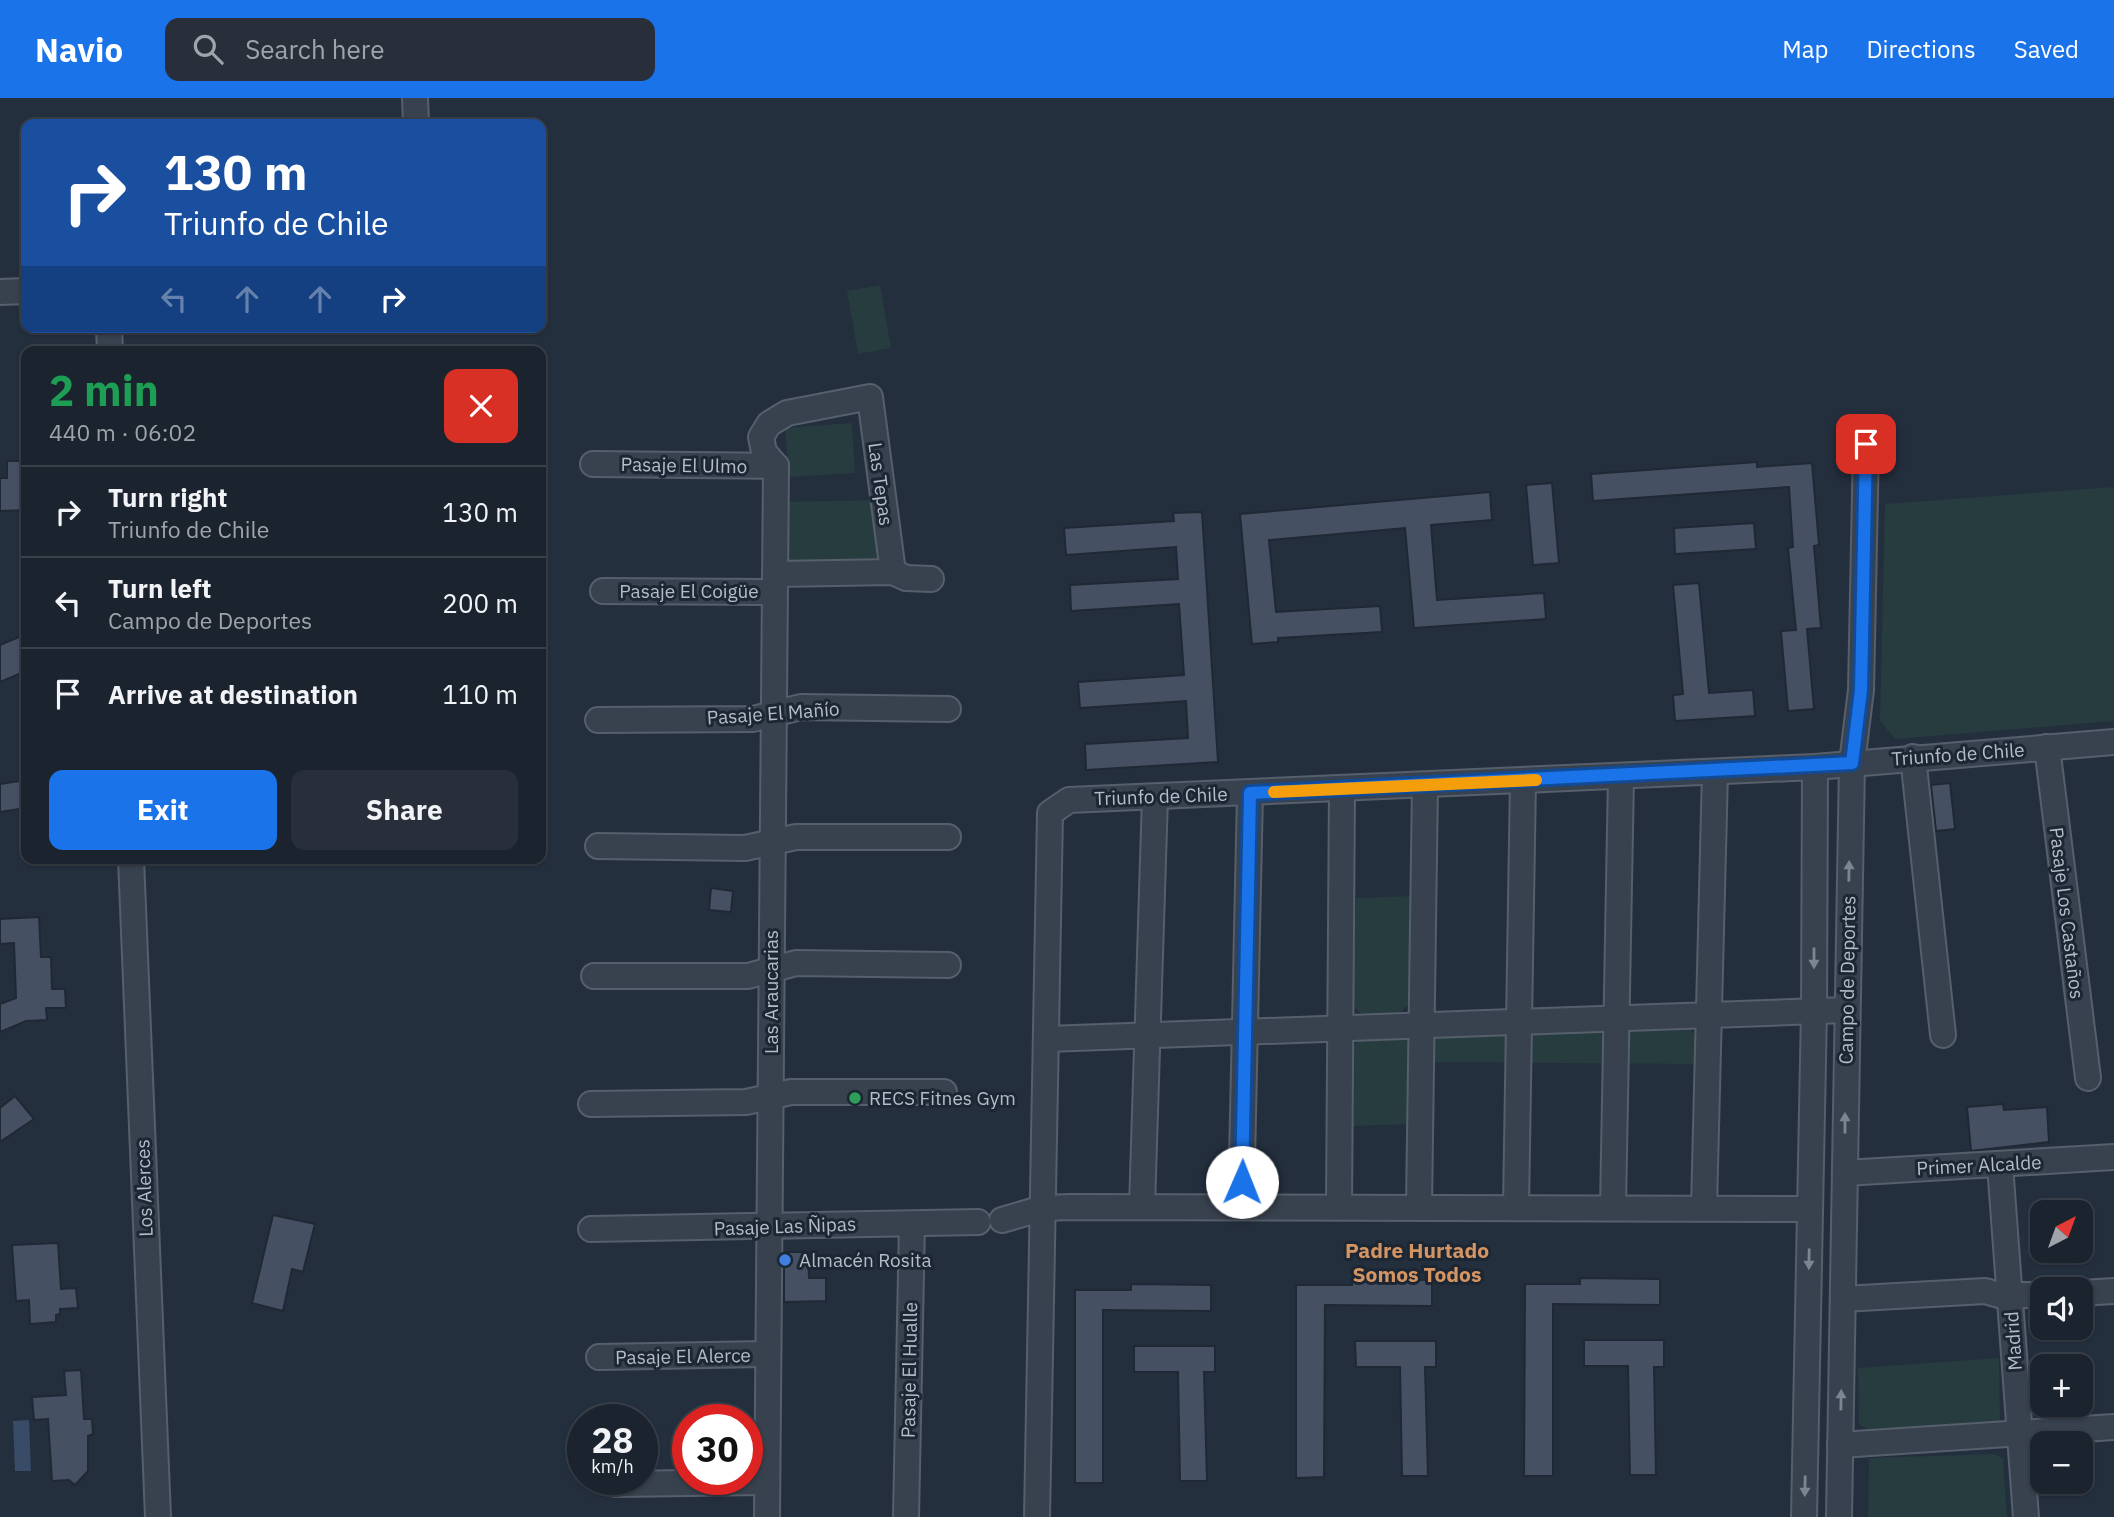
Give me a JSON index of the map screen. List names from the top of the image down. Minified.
{"streets":{"street":["Pasaje El Ulmo","Las Tepas","Pasaje El Coigüe","Pasaje El Mañío","Triunfo de Chile","Pasaje Los Castaños","Campo de Deportes","Las Araucarias","Primer Alcalde","Los Alerces","Pasaje Las Ñipas","Madrid","Pasaje El Alerce","Pasaje El Hualle"]},"crossings":[["Pasaje El Ulmo","Las Tepas"],["Pasaje El Ulmo","Las Araucarias"],["Las Tepas","Pasaje El Coigüe"],["Las Tepas","Las Araucarias"],["Pasaje El Coigüe","Las Araucarias"],["Pasaje El Mañío","Las Araucarias"],["Triunfo de Chile","Pasaje Los Castaños"],["Triunfo de Chile","Campo de Deportes"],["Campo de Deportes","Primer Alcalde"],["Campo de Deportes","Pasaje Las Ñipas"],["Las Araucarias","Pasaje Las Ñipas"],["Las Araucarias","Pasaje El Alerce"],["Primer Alcalde","Madrid"],["Pasaje Las Ñipas","Pasaje El Hualle"]],"districts":["Padre Hurtado Somos Todos"],"places":["RECS Fitnes Gym","Almacén Rosita"],"north":"top right","page":{"header":"Navio","search":"Search here","nav":["Map","Directions","Saved"],"turn":["130 m","Triunfo de Chile"],"heading":["2 min","440 m · 06:02"],"list":[{"name":"Turn right","note":"Triunfo de Chile","value":"130 m"},{"name":"Turn left","note":"Campo de Deportes","value":"200 m"},{"name":"Arrive at destination","value":"110 m"}],"buttons":["Exit","Share"],"map_buttons":["+","−"],"speed":"28 km/h","limit":"30"}}
